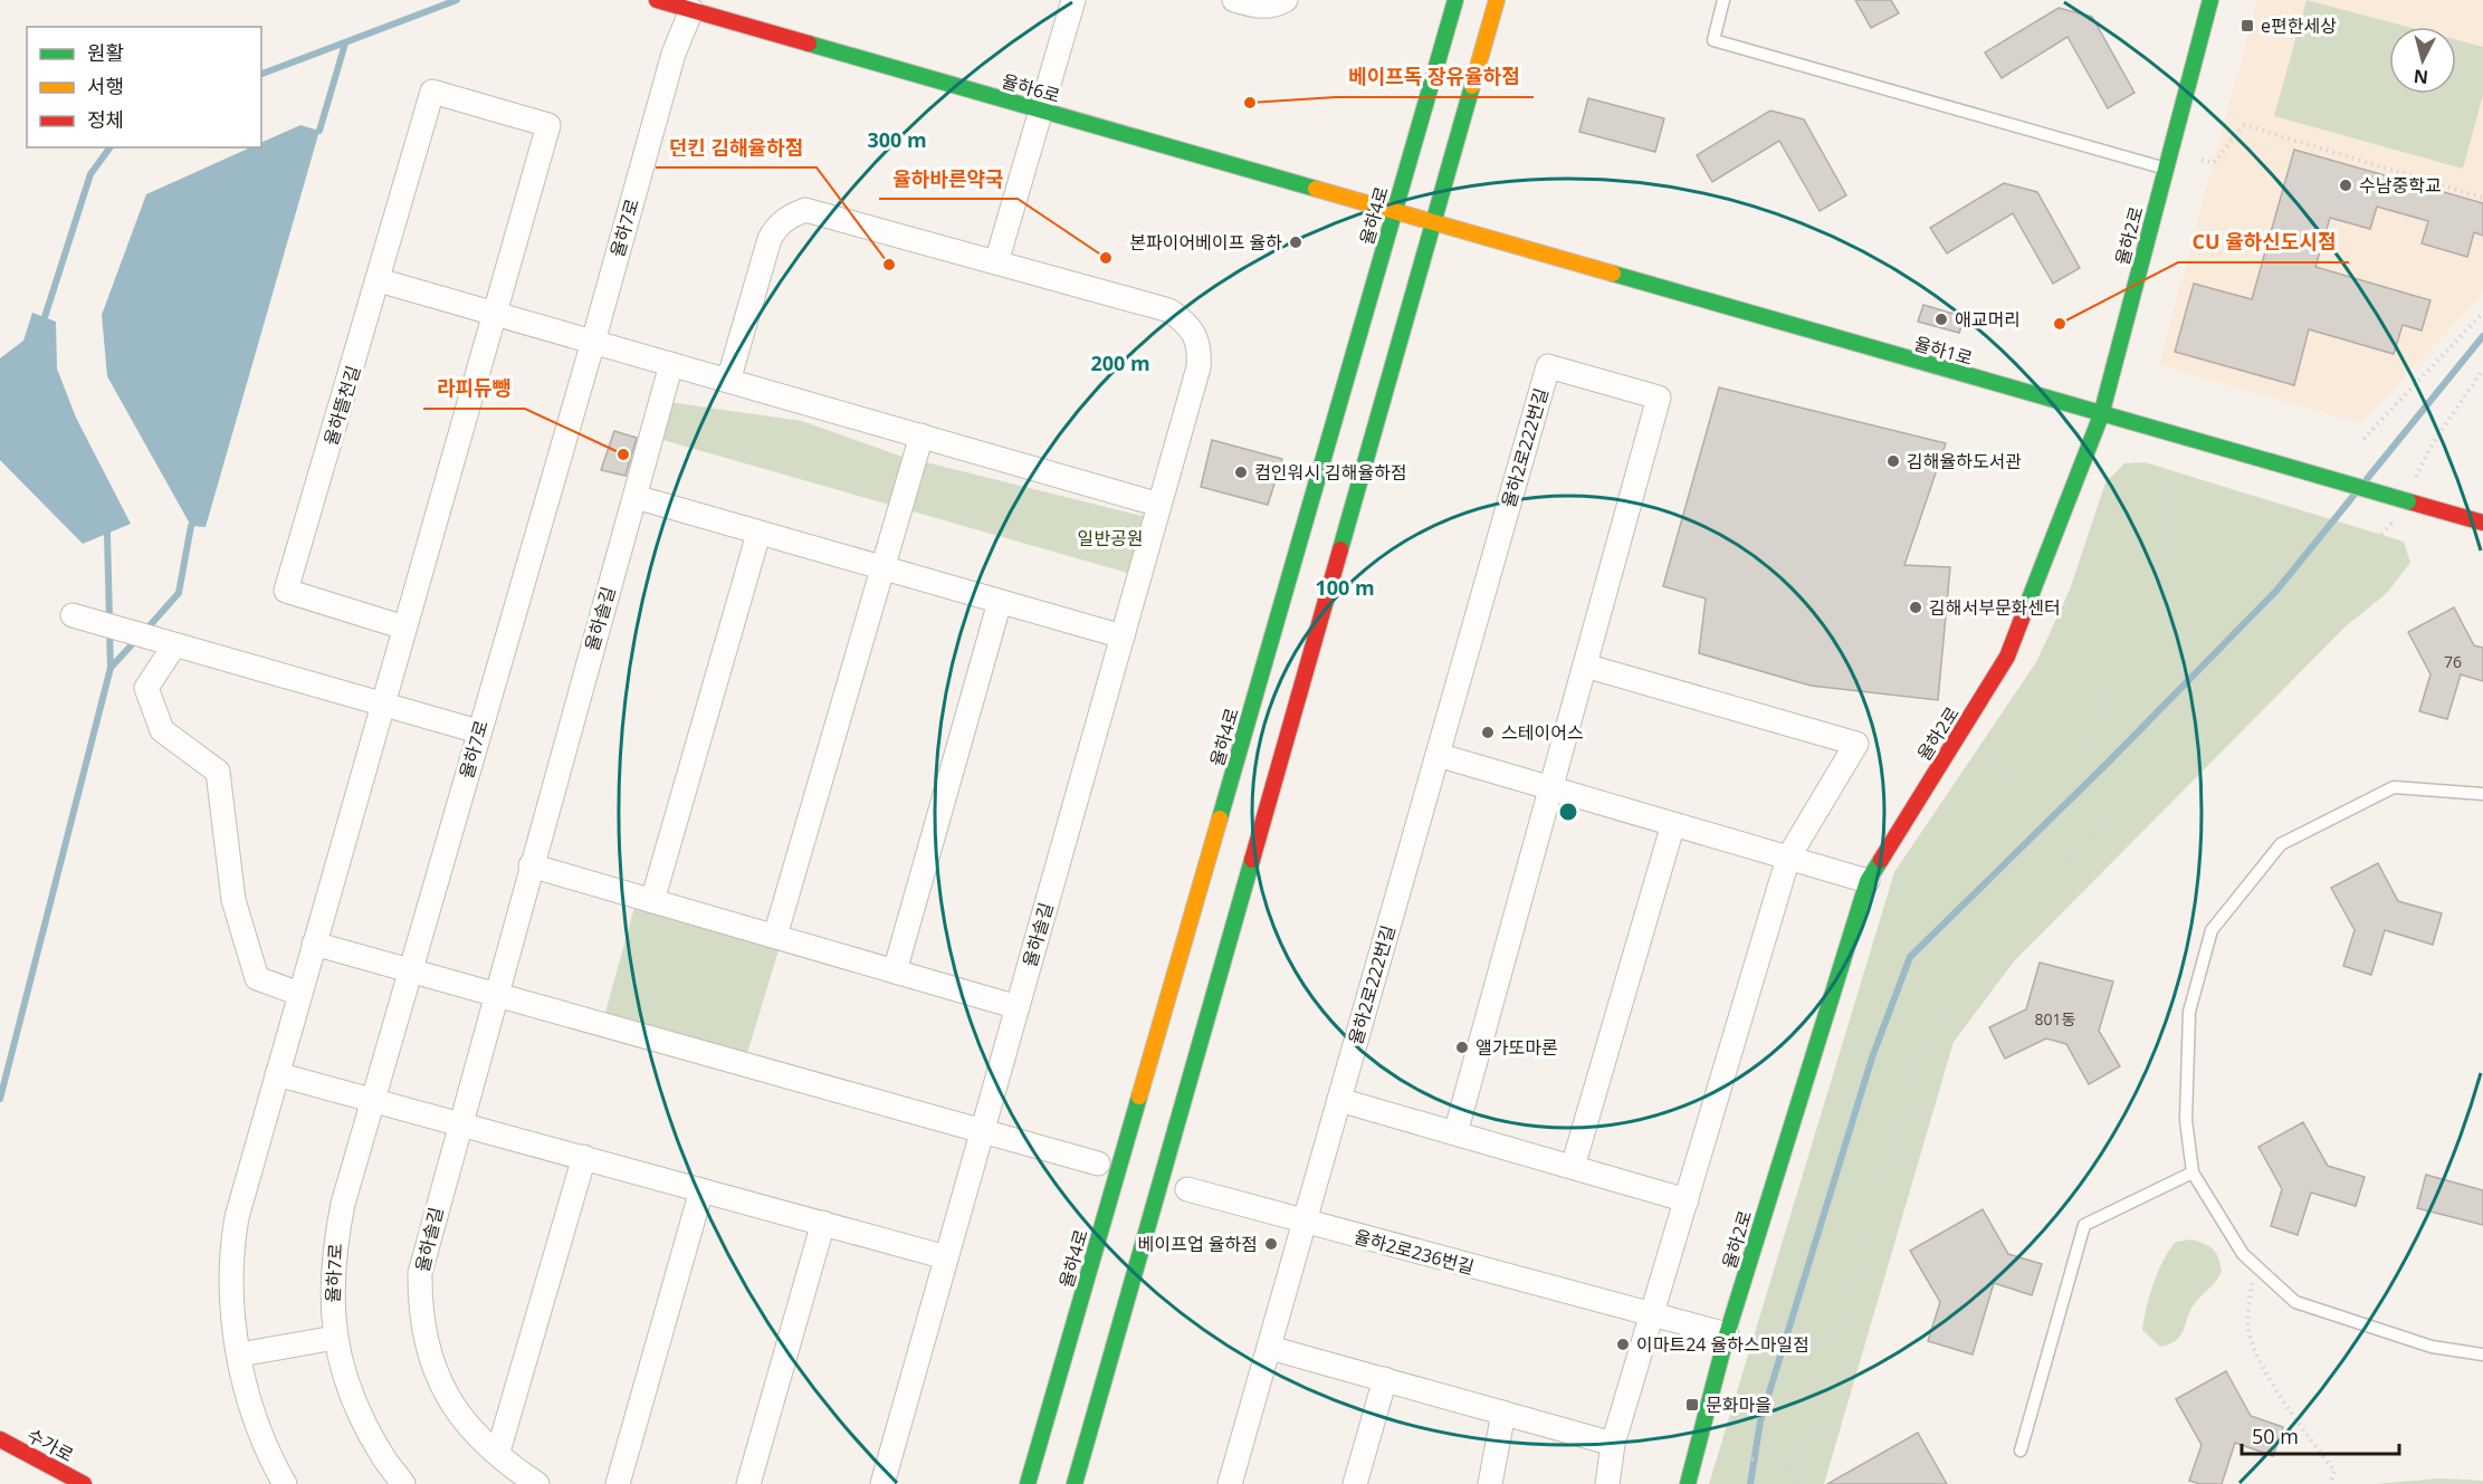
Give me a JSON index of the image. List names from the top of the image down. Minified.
{"streets":{"street":["율하6로","율하4로","율하7로","율하2로","율하1로","율하뜰천길","율하2로222번길","율하솔길","율하2로236번길","수가로"]},"crossings":[["율하6로","율하4로"],["율하6로","율하7로"],["율하6로","율하1로"],["율하4로","율하1로"],["율하2로","율하1로"],["율하2로","율하2로236번길"],["율하2로222번길","율하2로236번길"]],"parks":["일반공원"],"places":{"transit":["e편한세상","문화마을"],"other":["베이프독 장유율하점","수남중학교","본파이어베이프 율하","율하바른약국","던킨 김해율하점","애교머리","CU 율하신도시점","라피듀뺑","김해율하도서관","컴인워시 김해율하점","김해서부문화센터","스테이어스","앨가또마론","베이프업 율하점","이마트24 율하스마일점"]},"house_numbers":["76","801동"],"legend":["원활","서행","정체"],"scale_bar":"50 m","north":"bottom","rings":["300 m","200 m","100 m"]}
